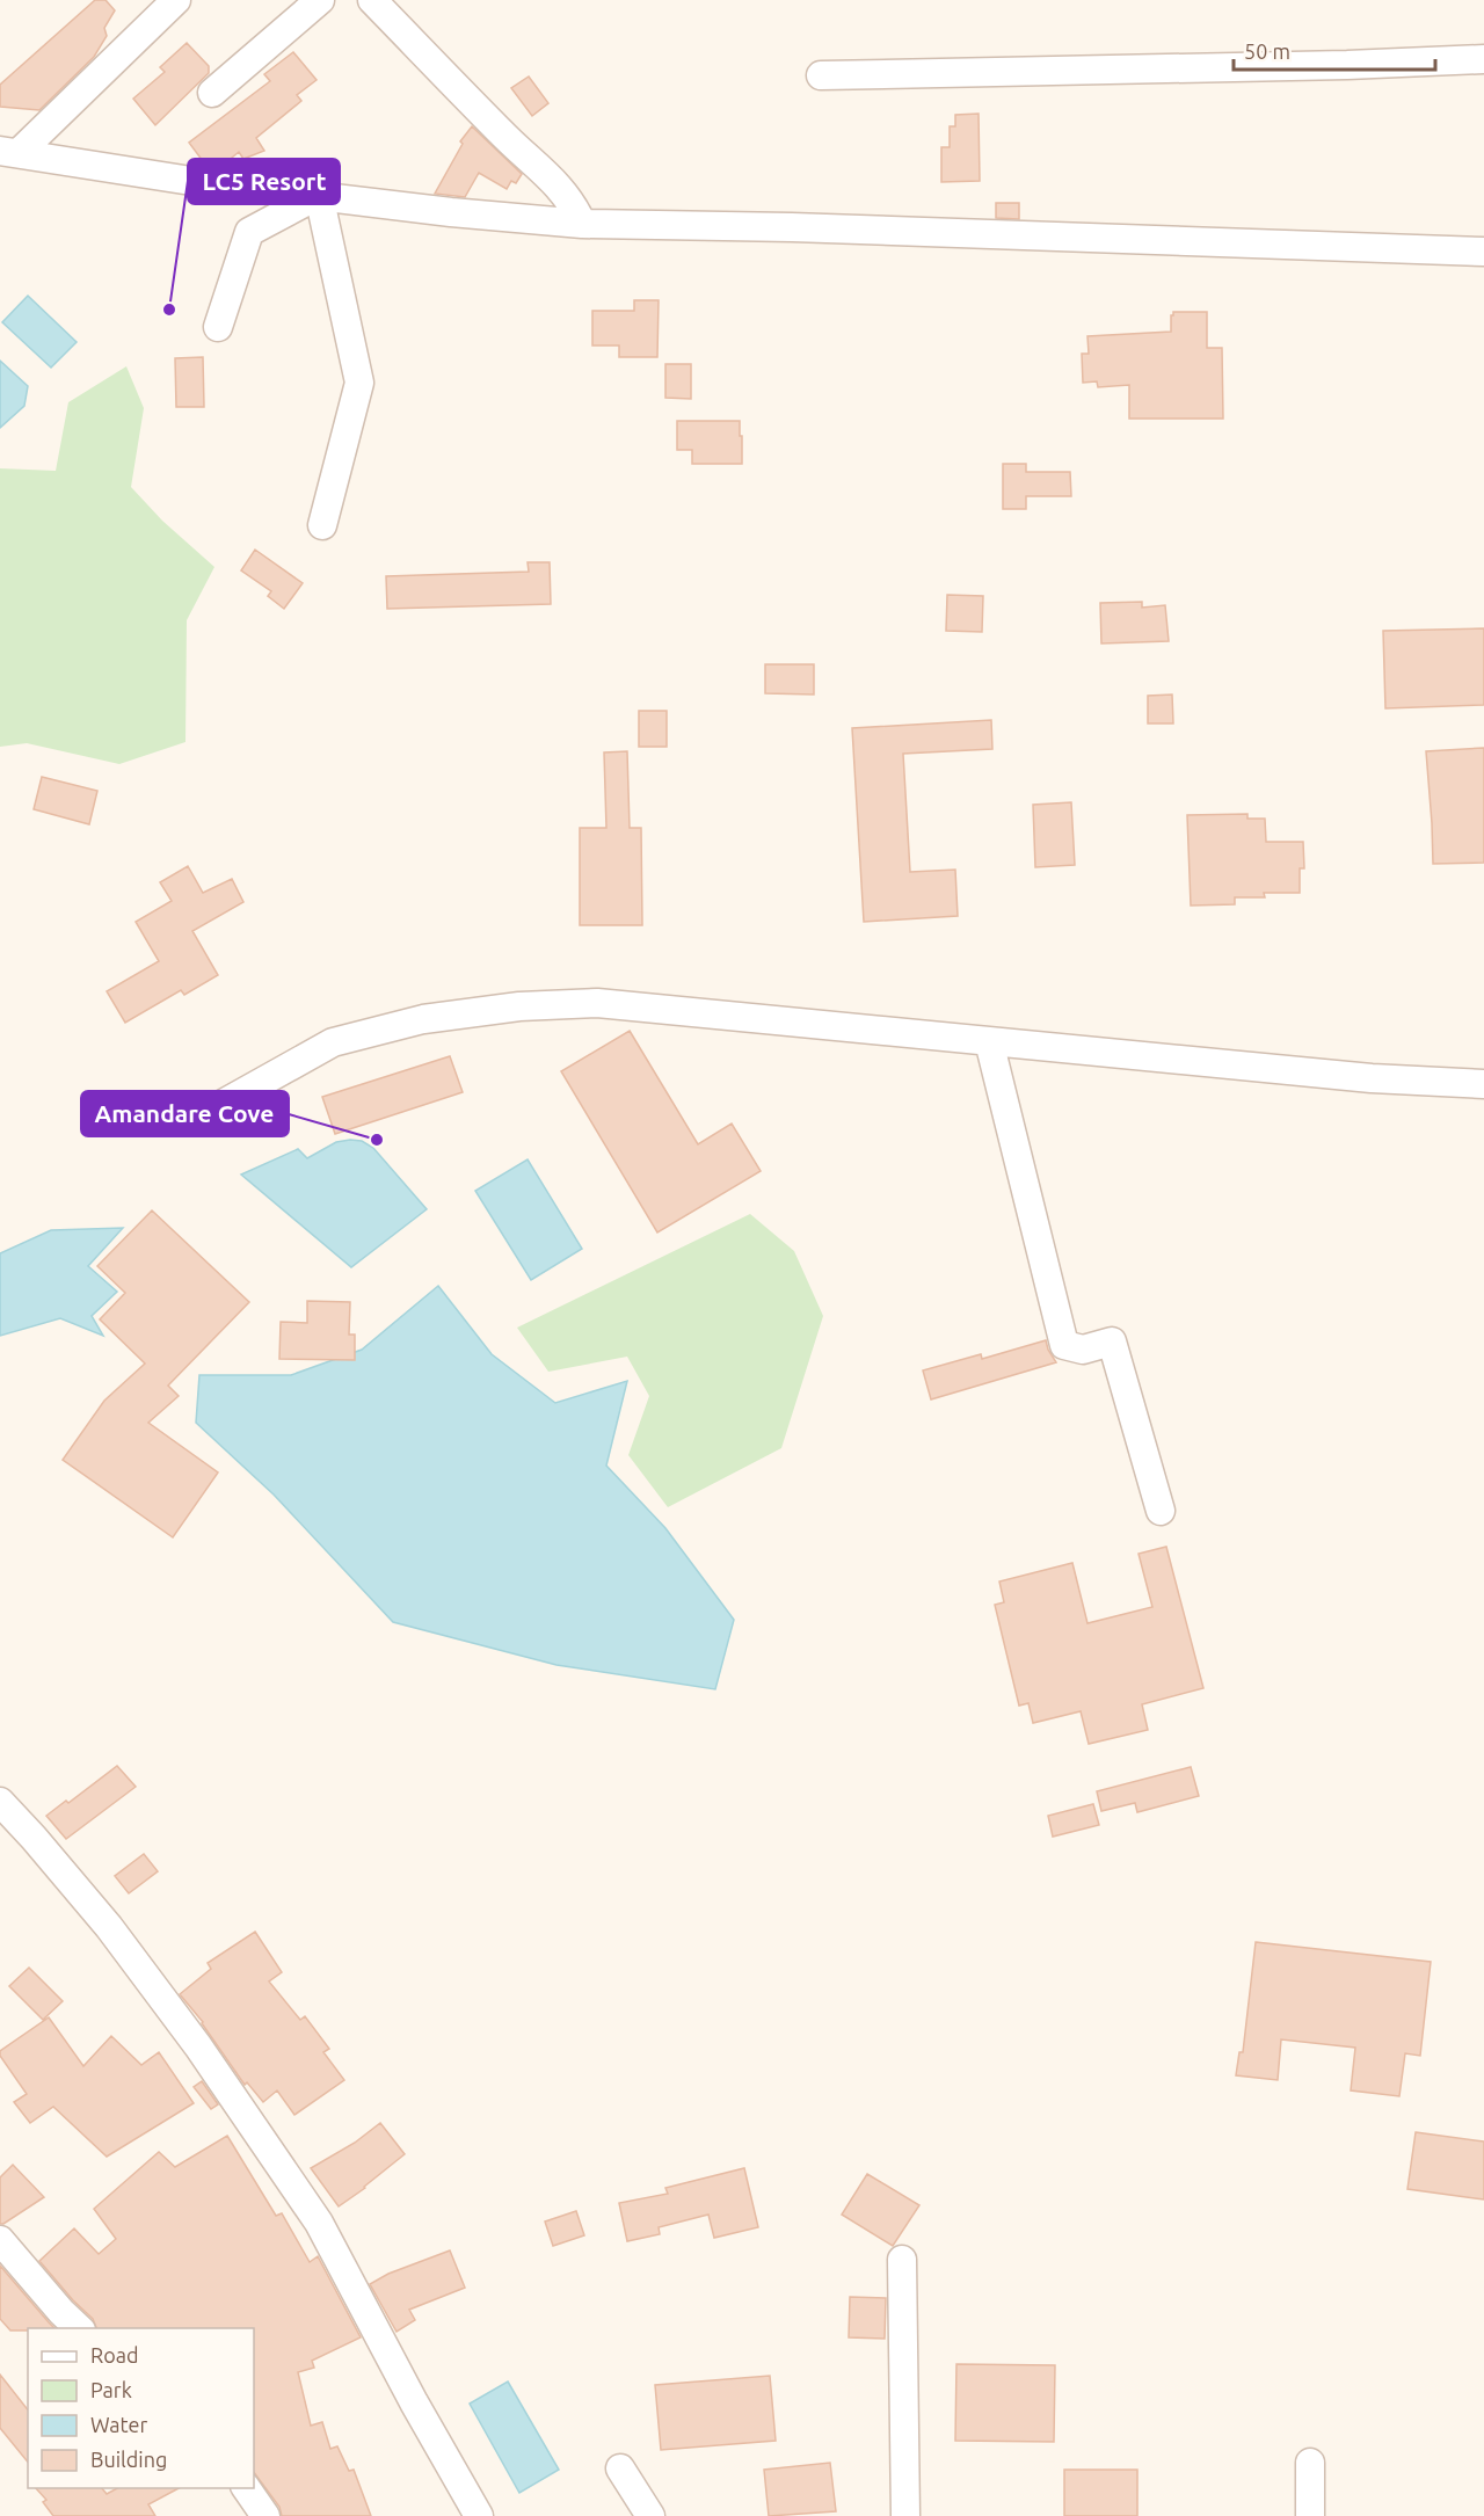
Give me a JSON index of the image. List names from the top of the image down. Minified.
{"places":["LC5 Resort","Amandare Cove"],"legend":["Road","Park","Water","Building"],"scale_bar":"50 m"}
